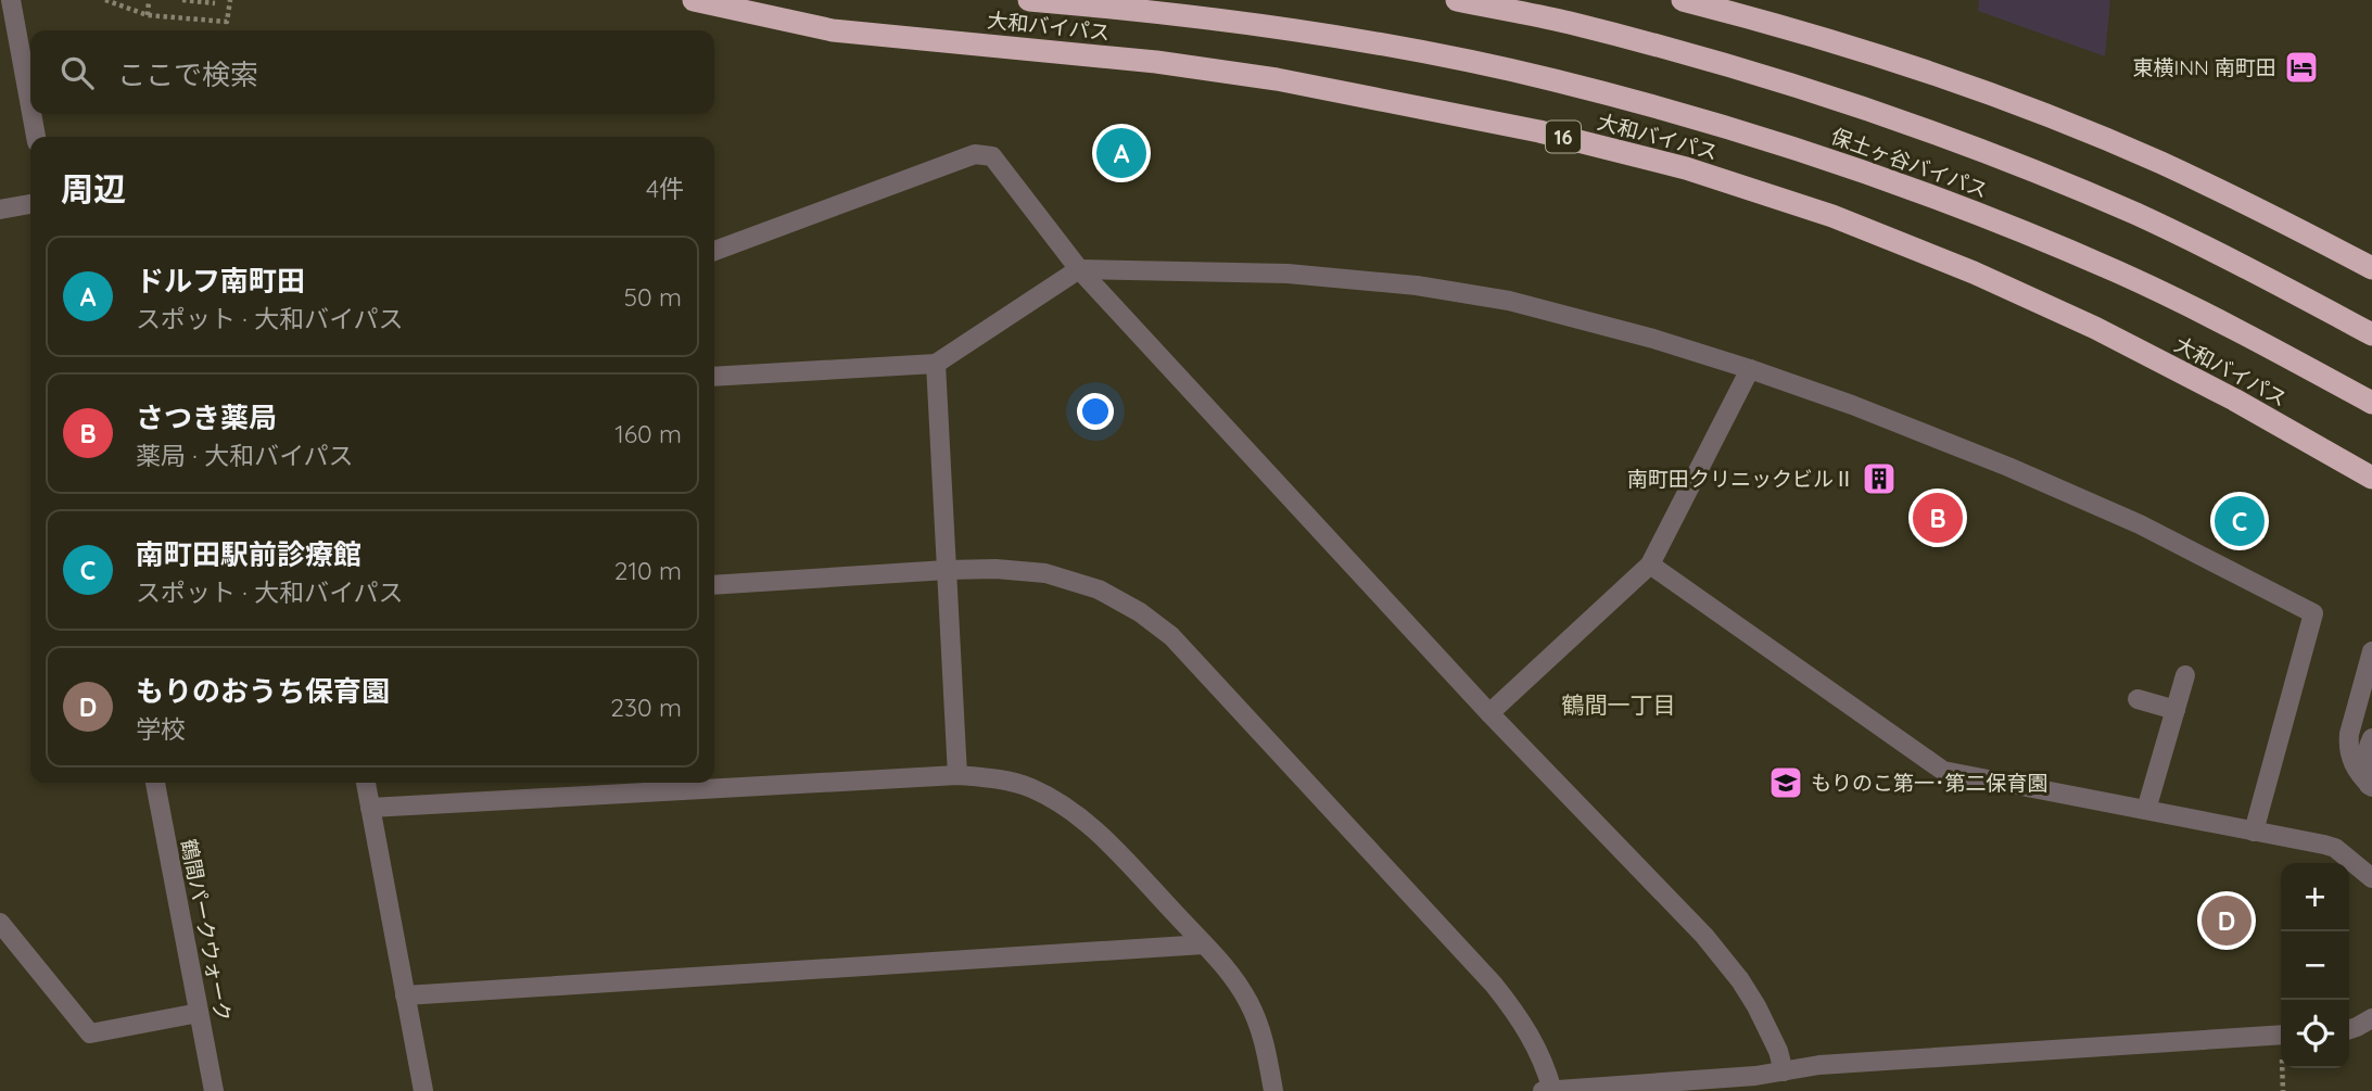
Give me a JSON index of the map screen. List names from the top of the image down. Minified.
{"streets":{"highway":["大和バイパス","16","保土ヶ谷バイパス"],"street":["鶴間パークウォーク"]},"districts":["鶴間一丁目"],"places":{"hotel":["東横INN 南町田"],"building":["南町田クリニックビルⅡ"],"school or university":["もりのこ第一･第二保育園"]},"page":{"search":"ここで検索","pins":["A","B","C","D"],"heading":["周辺","4件"],"list":[{"mark":"A","name":"ドルフ南町田","note":"スポット · 大和バイパス","value":"50 m"},{"mark":"B","name":"さつき薬局","note":"薬局 · 大和バイパス","value":"160 m"},{"mark":"C","name":"南町田駅前診療館","note":"スポット · 大和バイパス","value":"210 m"},{"mark":"D","name":"もりのおうち保育園","note":"学校","value":"230 m"}],"map_buttons":["+","−"]}}
